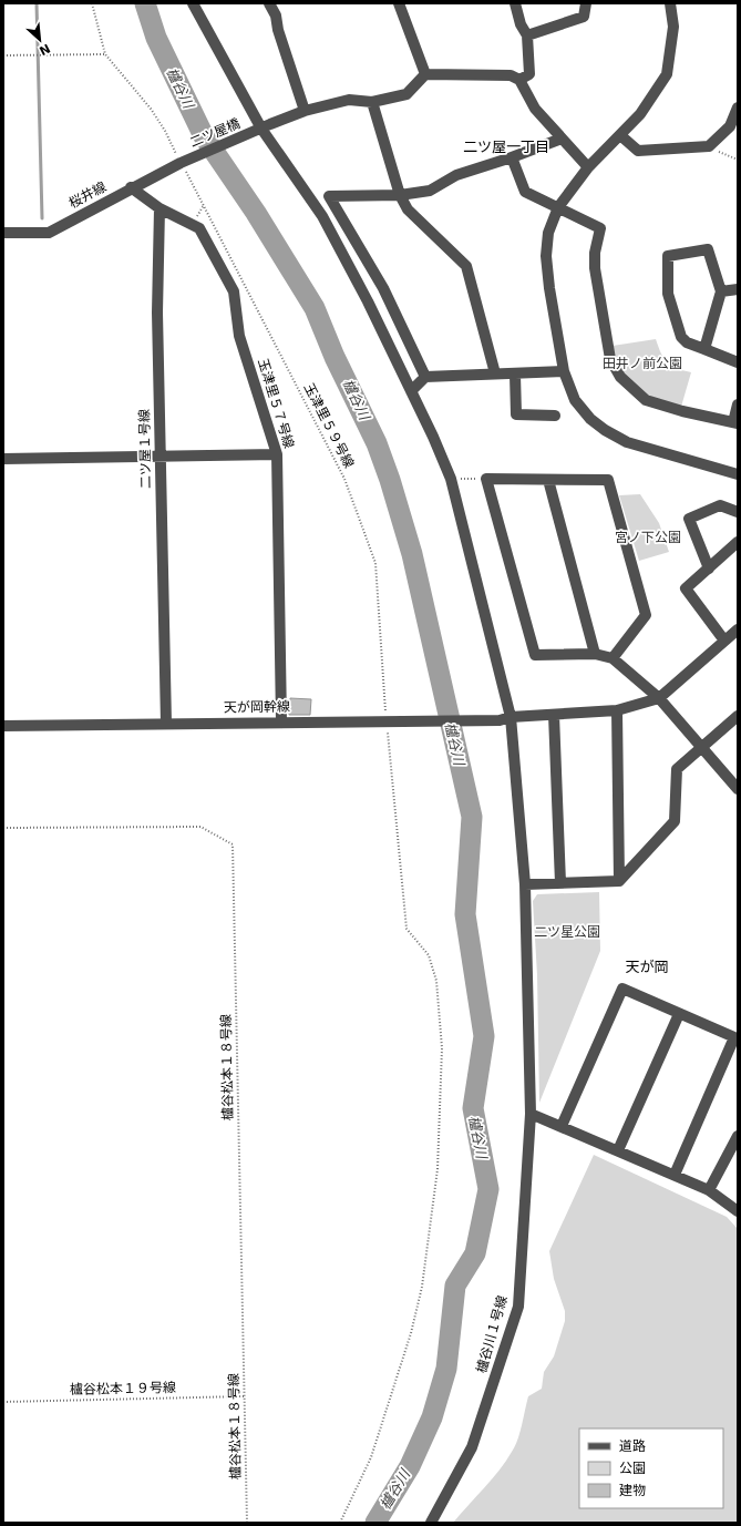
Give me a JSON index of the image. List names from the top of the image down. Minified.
{"streets":{"street":["二ツ屋橋","桜井線","玉津里５７号線","二ツ屋１号線","天が岡幹線","櫨谷川１号線"],"path":["玉津里５９号線","櫨谷松本１８号線","櫨谷松本１９号線"]},"crossings":[["二ツ屋橋","桜井線"],["二ツ屋橋","玉津里５９号線"],["二ツ屋橋","櫨谷川１号線"],["桜井線","玉津里５９号線"],["玉津里５７号線","二ツ屋１号線"],["玉津里５７号線","天が岡幹線"],["玉津里５９号線","天が岡幹線"],["二ツ屋１号線","天が岡幹線"],["天が岡幹線","櫨谷川１号線"],["櫨谷松本１８号線","櫨谷松本１９号線"]],"districts":["二ツ屋一丁目","天が岡"],"water":["櫨谷川"],"parks":["田井ノ前公園","宮ノ下公園","二ツ星公園"],"legend":["道路","公園","建物"],"north":"bottom right"}
